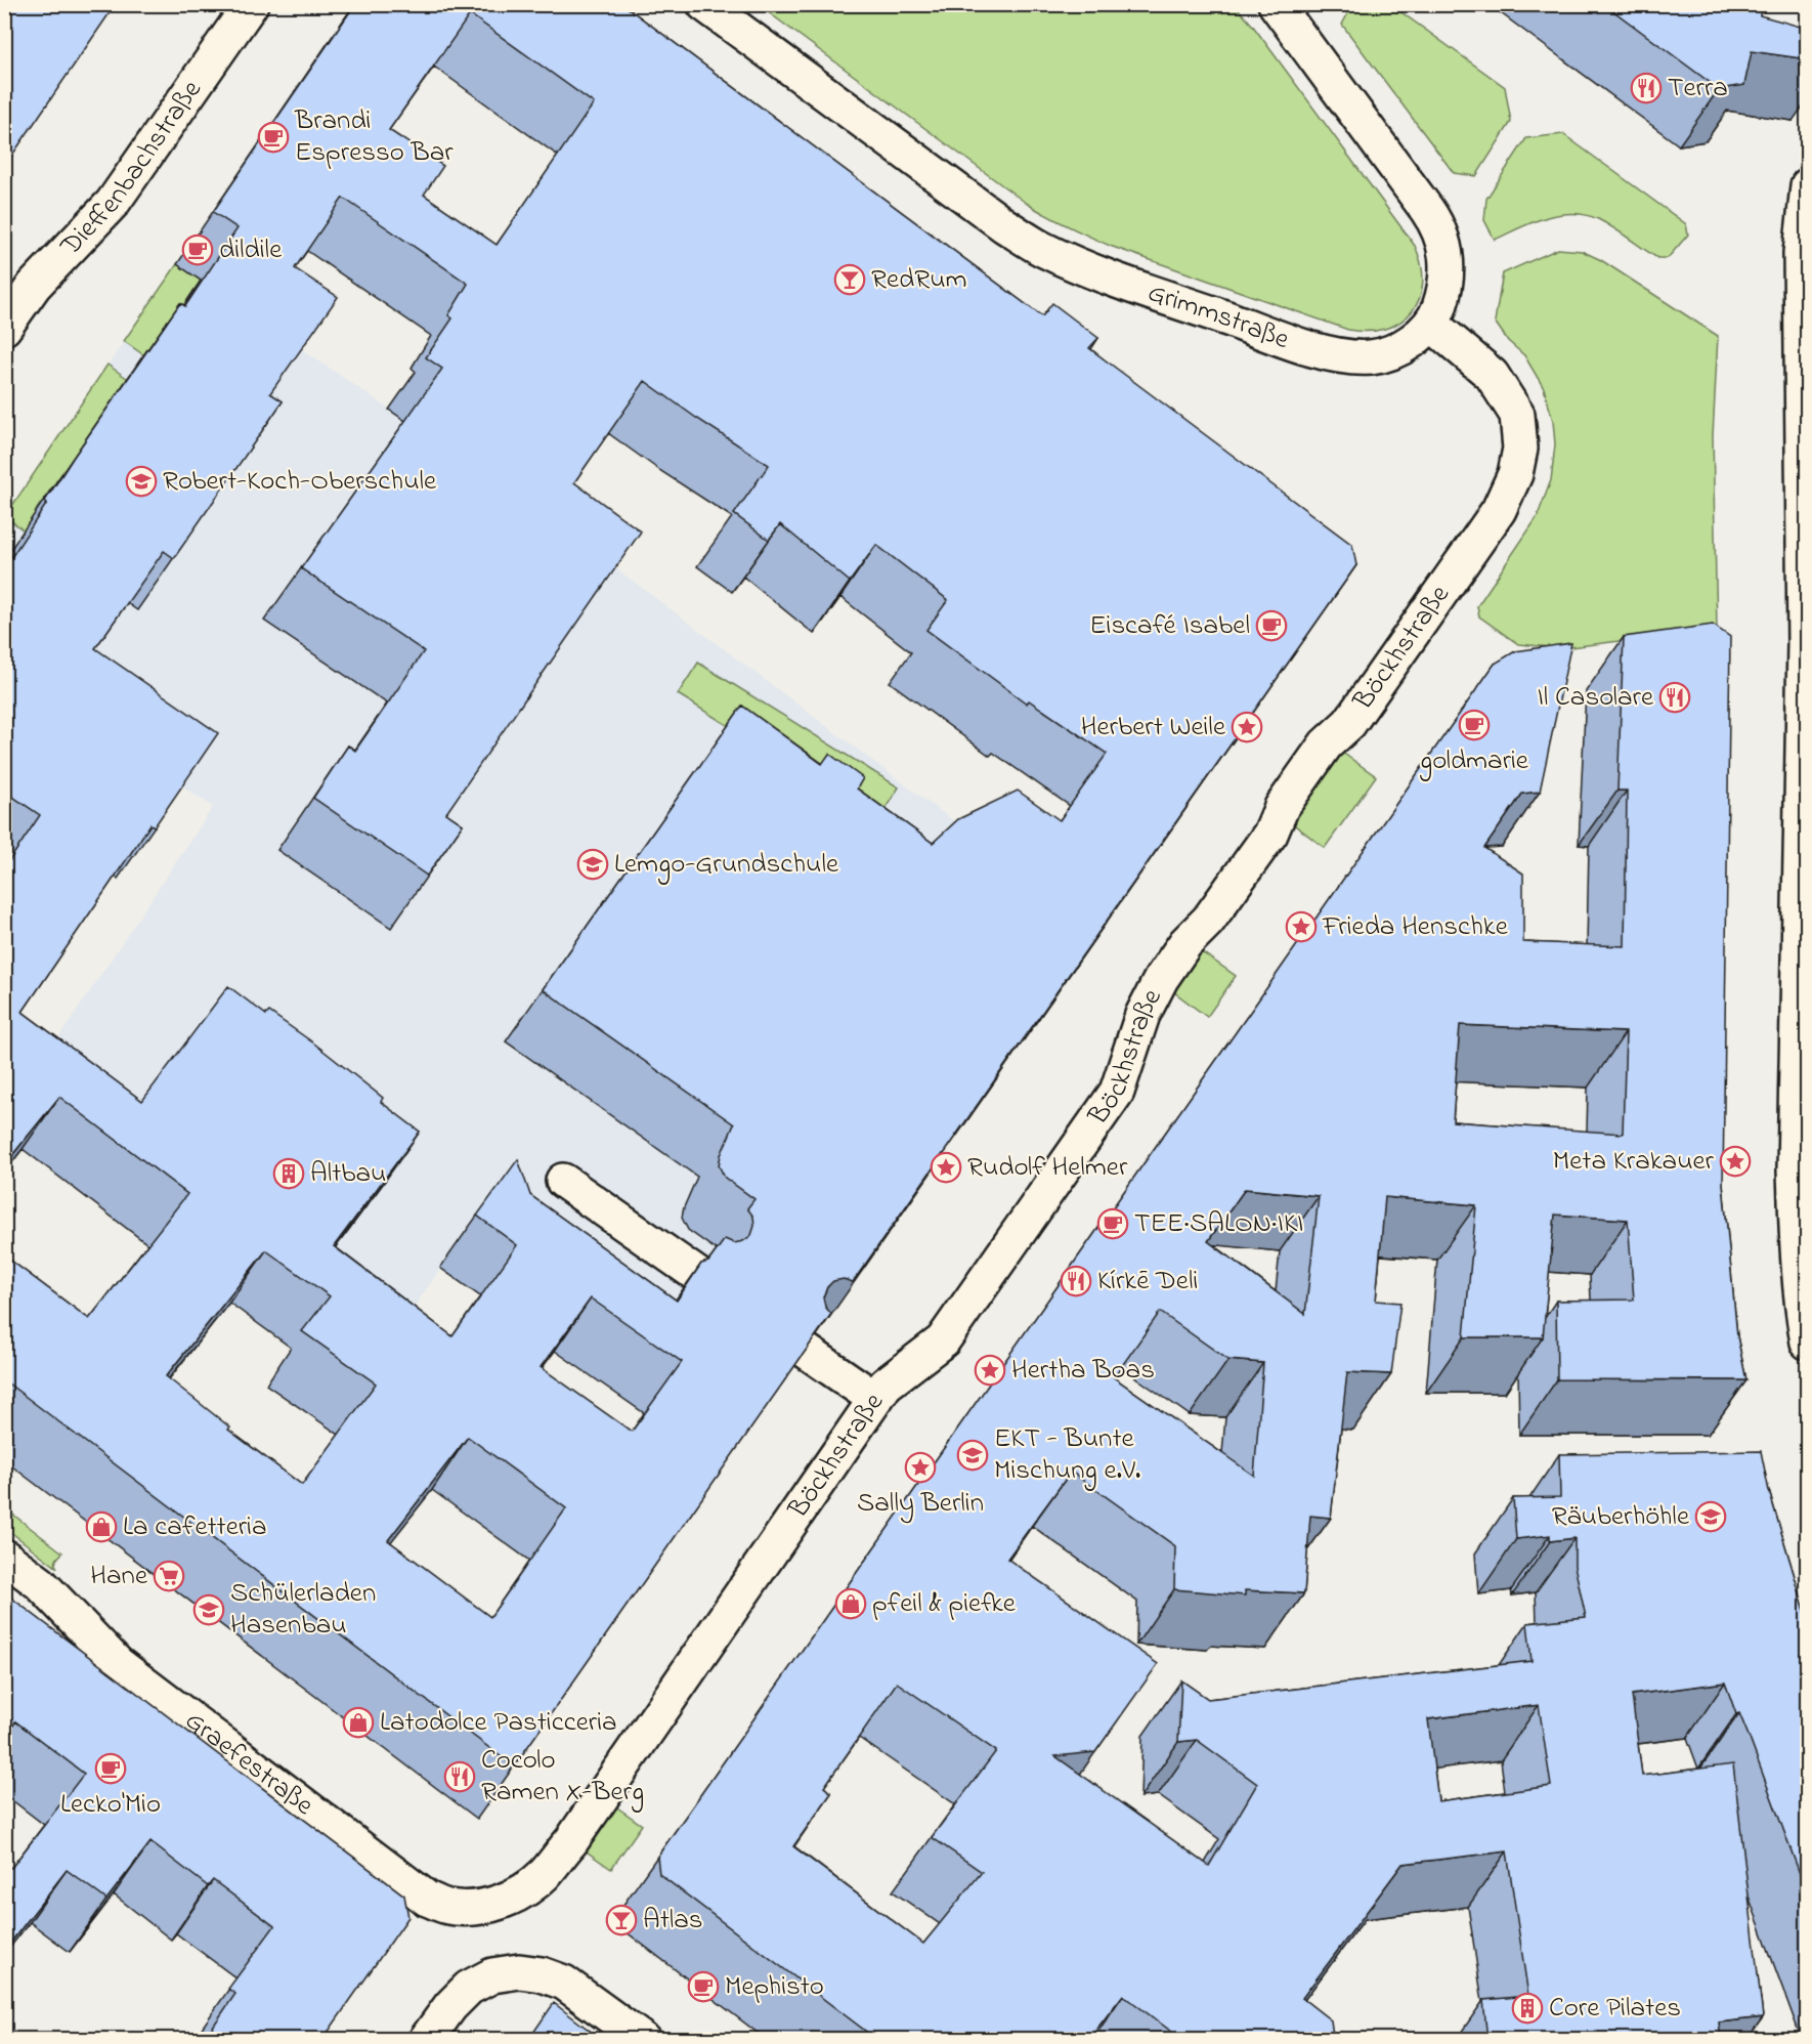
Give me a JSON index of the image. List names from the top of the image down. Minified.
{"streets":{"street":["Dieffenbachstraße","Grimmstraße","Böckhstraße","Graefestraße"]},"crossings":[["Grimmstraße","Böckhstraße"],["Böckhstraße","Graefestraße"]],"places":{"restaurant":["Terra","Il Casolare","Kírkē Deli","Cocolo Ramen X-Berg"],"cafe":["Brandi Espresso Bar","dildile","Eiscafé Isabel","goldmarie","TEE·SALON·IKI","Lecko'Mio","Mephisto"],"bar":["RedRum","Atlas"],"school or university":["Robert-Koch-Oberschule","Lemgo-Grundschule","EKT - Bunte Mischung e.V.","Räuberhöhle","Schülerladen Hasenbau"],"place":["Herbert Weile","Frieda Henschke","Meta Krakauer","Rudolf Helmer","Hertha Boas","Sally Berlin"],"building":["Altbau","Core Pilates"],"shop":["La cafetteria","pfeil & piefke","Latodolce Pasticceria"],"supermarket":["Hane"]}}
